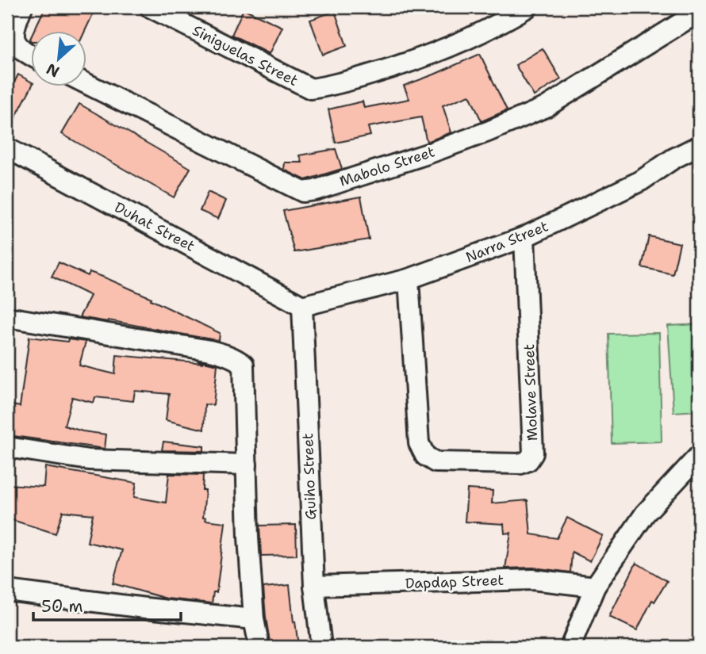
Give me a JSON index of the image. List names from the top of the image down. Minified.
{"streets":{"street":["Siniguelas Street","Mabolo Street","Duhat Street","Narra Street","Molave Street","Guiho Street","Dapdap Street"]},"crossings":[["Duhat Street","Narra Street"],["Duhat Street","Guiho Street"],["Narra Street","Molave Street"],["Narra Street","Guiho Street"],["Guiho Street","Dapdap Street"]],"scale_bar":"50 m","north":"bottom left"}
